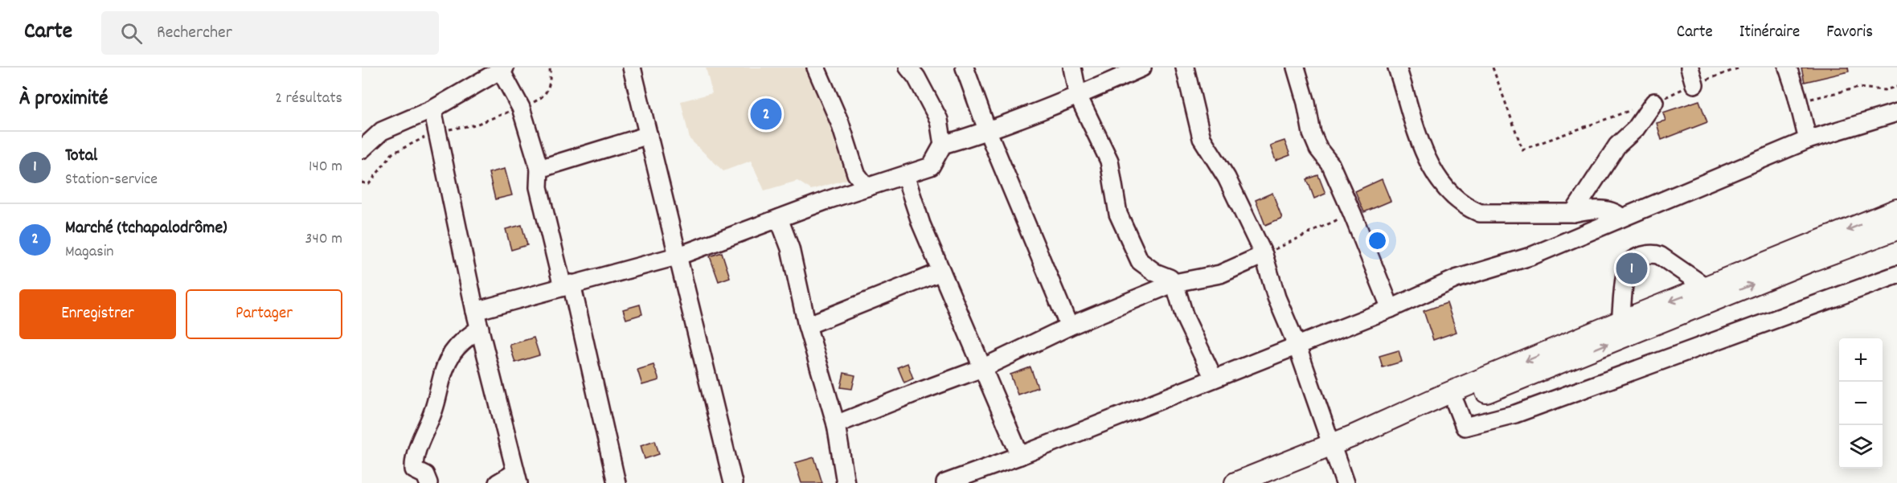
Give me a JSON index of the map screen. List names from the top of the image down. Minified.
{"page":{"header":"Carte","search":"Rechercher","nav":["Carte","Itinéraire","Favoris"],"heading":["À proximité","2 résultats"],"pins":["2","1"],"list":[{"mark":"1","name":"Total","note":"Station-service","value":"140 m"},{"mark":"2","name":"Marché (tchapalodrôme)","note":"Magasin","value":"340 m"}],"buttons":["Enregistrer","Partager"],"map_buttons":["+","−"]}}
